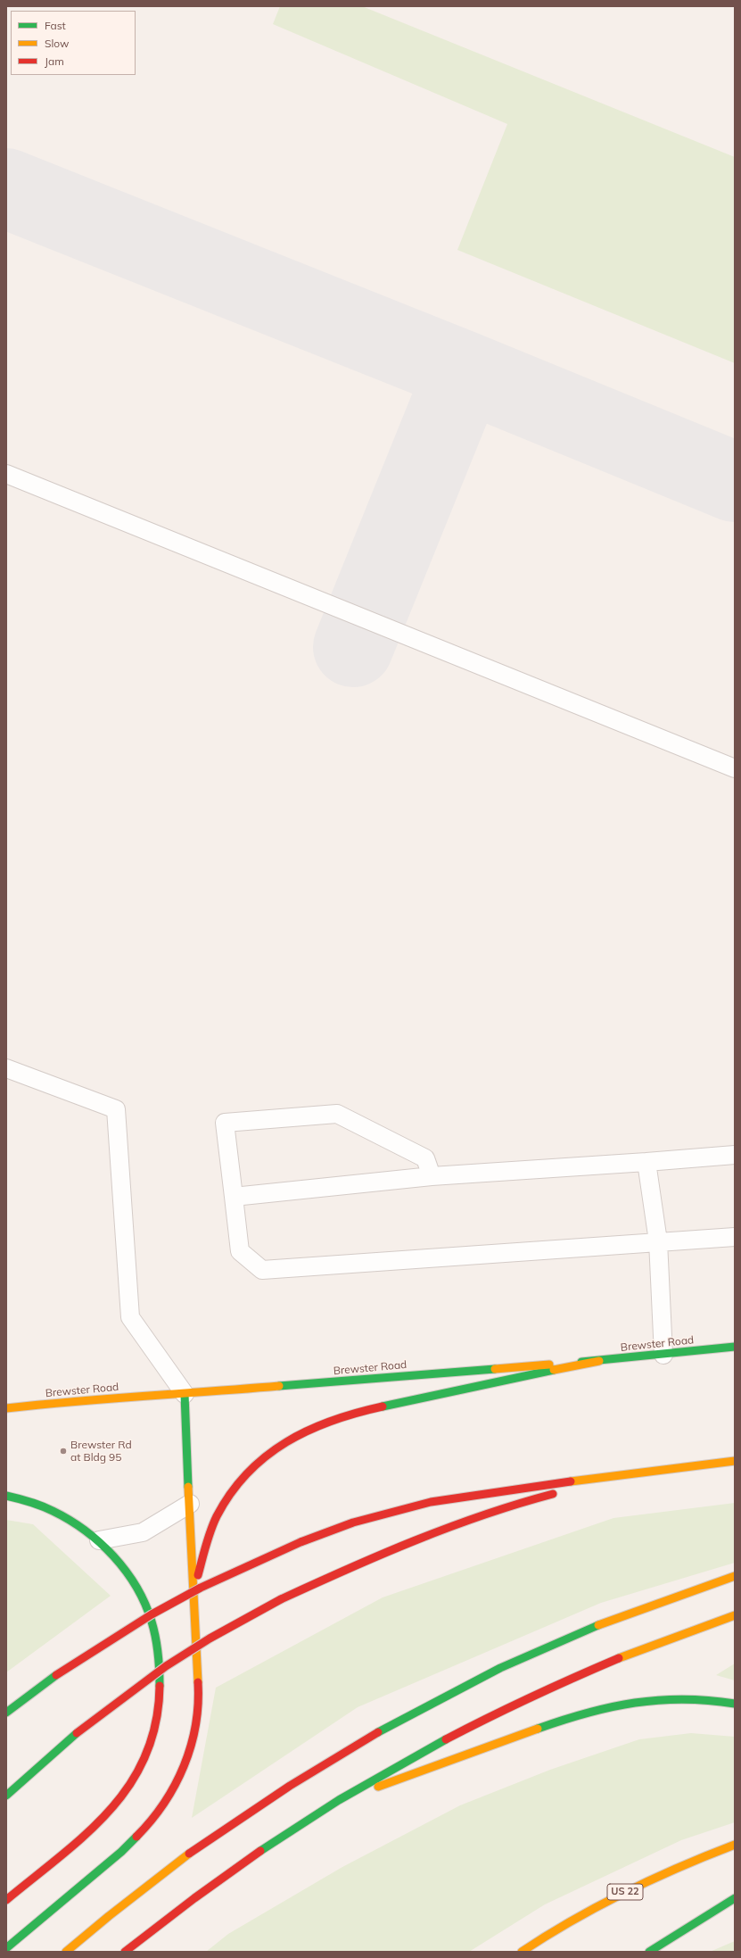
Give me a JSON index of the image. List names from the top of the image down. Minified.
{"streets":{"main road":["Brewster Road","US 22"]},"places":["Brewster Rd at Bldg 95"],"legend":["Fast","Slow","Jam"]}
